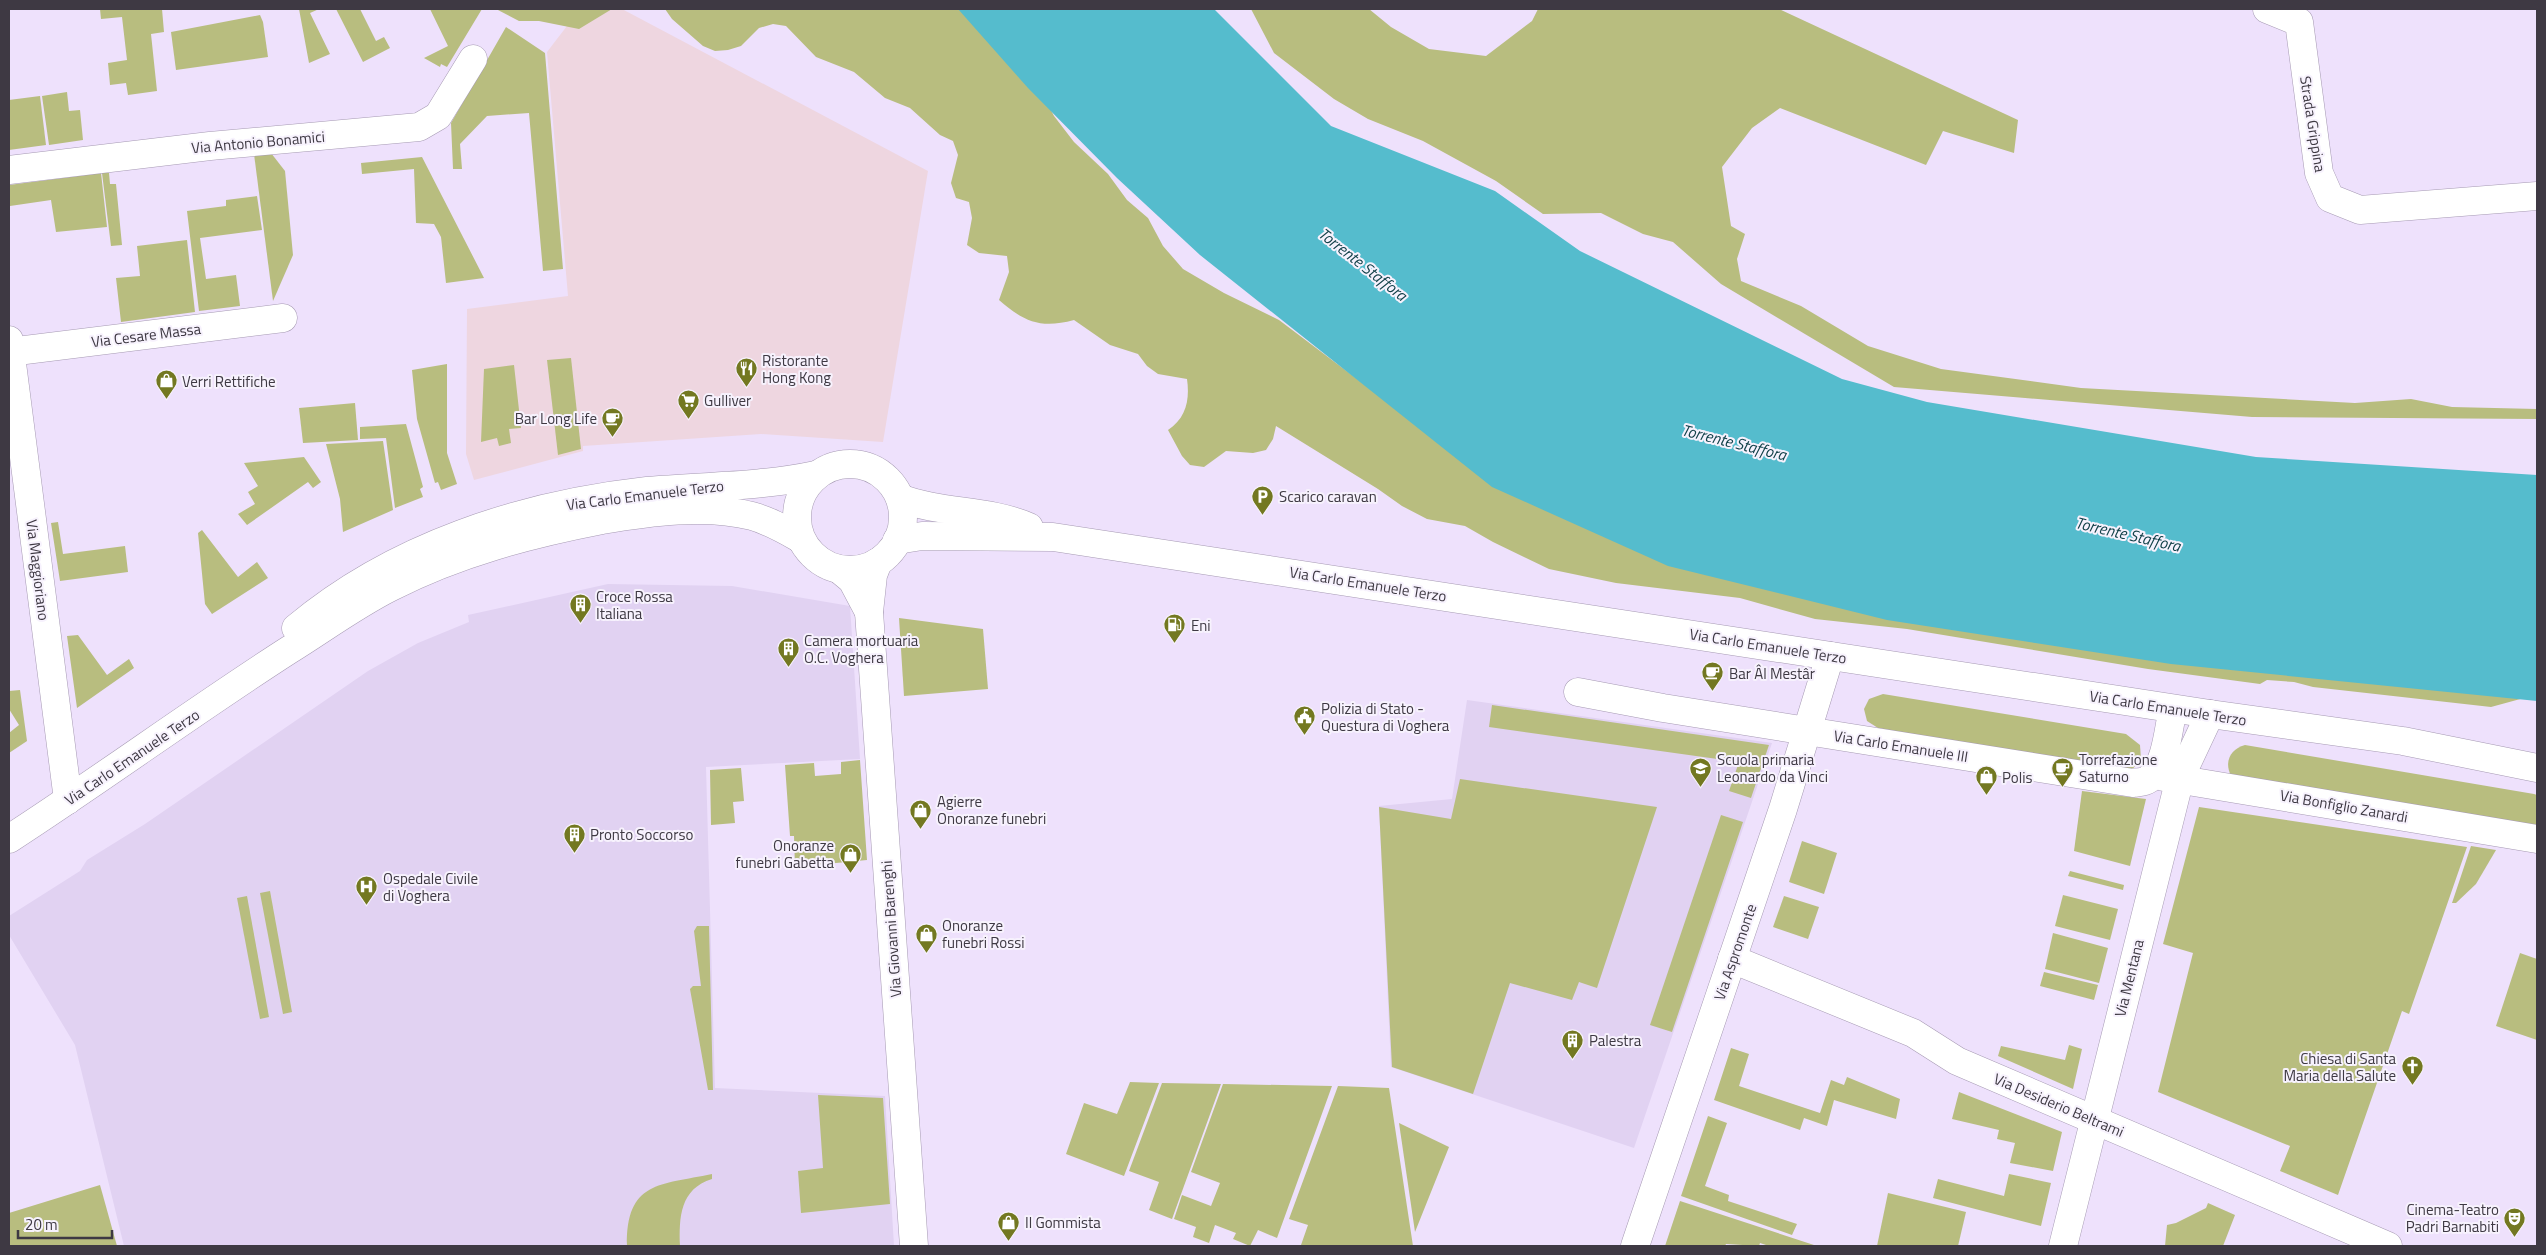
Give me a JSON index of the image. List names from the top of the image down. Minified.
{"streets":{"street":["Strada Grippina","Via Antonio Bonamici","Via Cesare Massa","Via Carlo Emanuele Terzo","Via Maggioriano","Via Carlo Emanuele III","Via Bonfiglio Zanardi","Via Giovanni Barenghi","Via Aspromonte","Via Mentana","Via Desiderio Beltrami"]},"crossings":[["Via Cesare Massa","Via Maggioriano"],["Via Carlo Emanuele Terzo","Via Maggioriano"],["Via Carlo Emanuele Terzo","Via Giovanni Barenghi"],["Via Carlo Emanuele Terzo","Via Aspromonte"],["Via Carlo Emanuele Terzo","Via Mentana"],["Via Carlo Emanuele III","Via Bonfiglio Zanardi"],["Via Carlo Emanuele III","Via Aspromonte"],["Via Bonfiglio Zanardi","Via Mentana"],["Via Aspromonte","Via Desiderio Beltrami"],["Via Mentana","Via Desiderio Beltrami"]],"water":["Torrente Staffora"],"places":{"restaurant":["Ristorante Hong Kong"],"shop":["Verri Rettifiche","Polis","Agierre Onoranze funebri","Onoranze funebri Gabetta","Onoranze funebri Rossi","Il Gommista"],"supermarket":["Gulliver"],"cafe":["Bar Long Life","Bar Âl Mestâr","Torrefazione Saturno"],"parking":["Scarico caravan"],"building":["Croce Rossa Italiana","Camera mortuaria O.C. Voghera","Pronto Soccorso","Palestra"],"fuel station":["Eni"],"public building":["Polizia di Stato - Questura di Voghera"],"school or university":["Scuola primaria Leonardo da Vinci"],"hospital":["Ospedale Civile di Voghera"],"church":["Chiesa di Santa Maria della Salute"],"theatre":["Cinema-Teatro Padri Barnabiti"]},"scale_bar":"20 m"}
